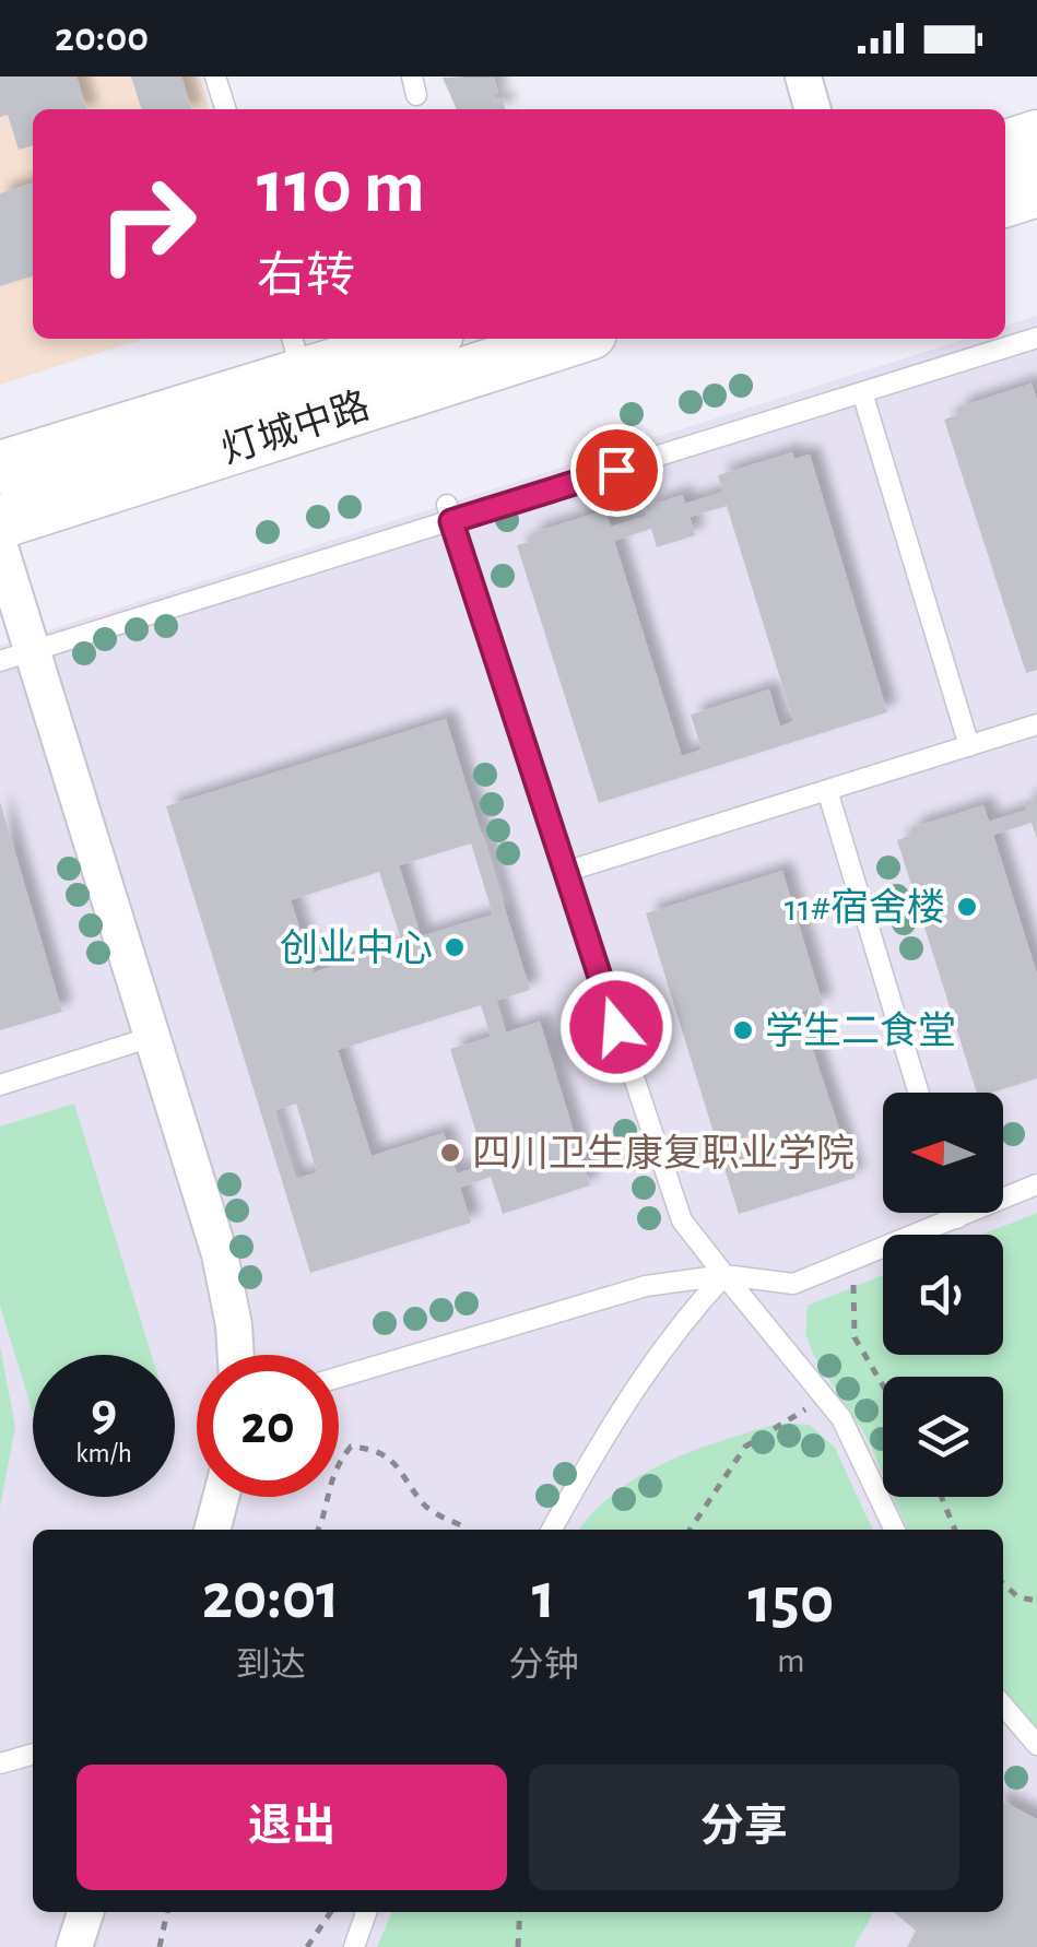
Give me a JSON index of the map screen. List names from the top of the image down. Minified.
{"streets":{"main road":["灯城中路"]},"places":["11#宿舍楼","创业中心","学生二食堂","四川卫生康复职业学院"],"north":"left","page":{"status":"20:00","turn":["110 m","右转"],"speed":"9 km/h","limit":"20","eta":["20:01","到达","1","分钟","150","m"],"buttons":["退出","分享"]}}
